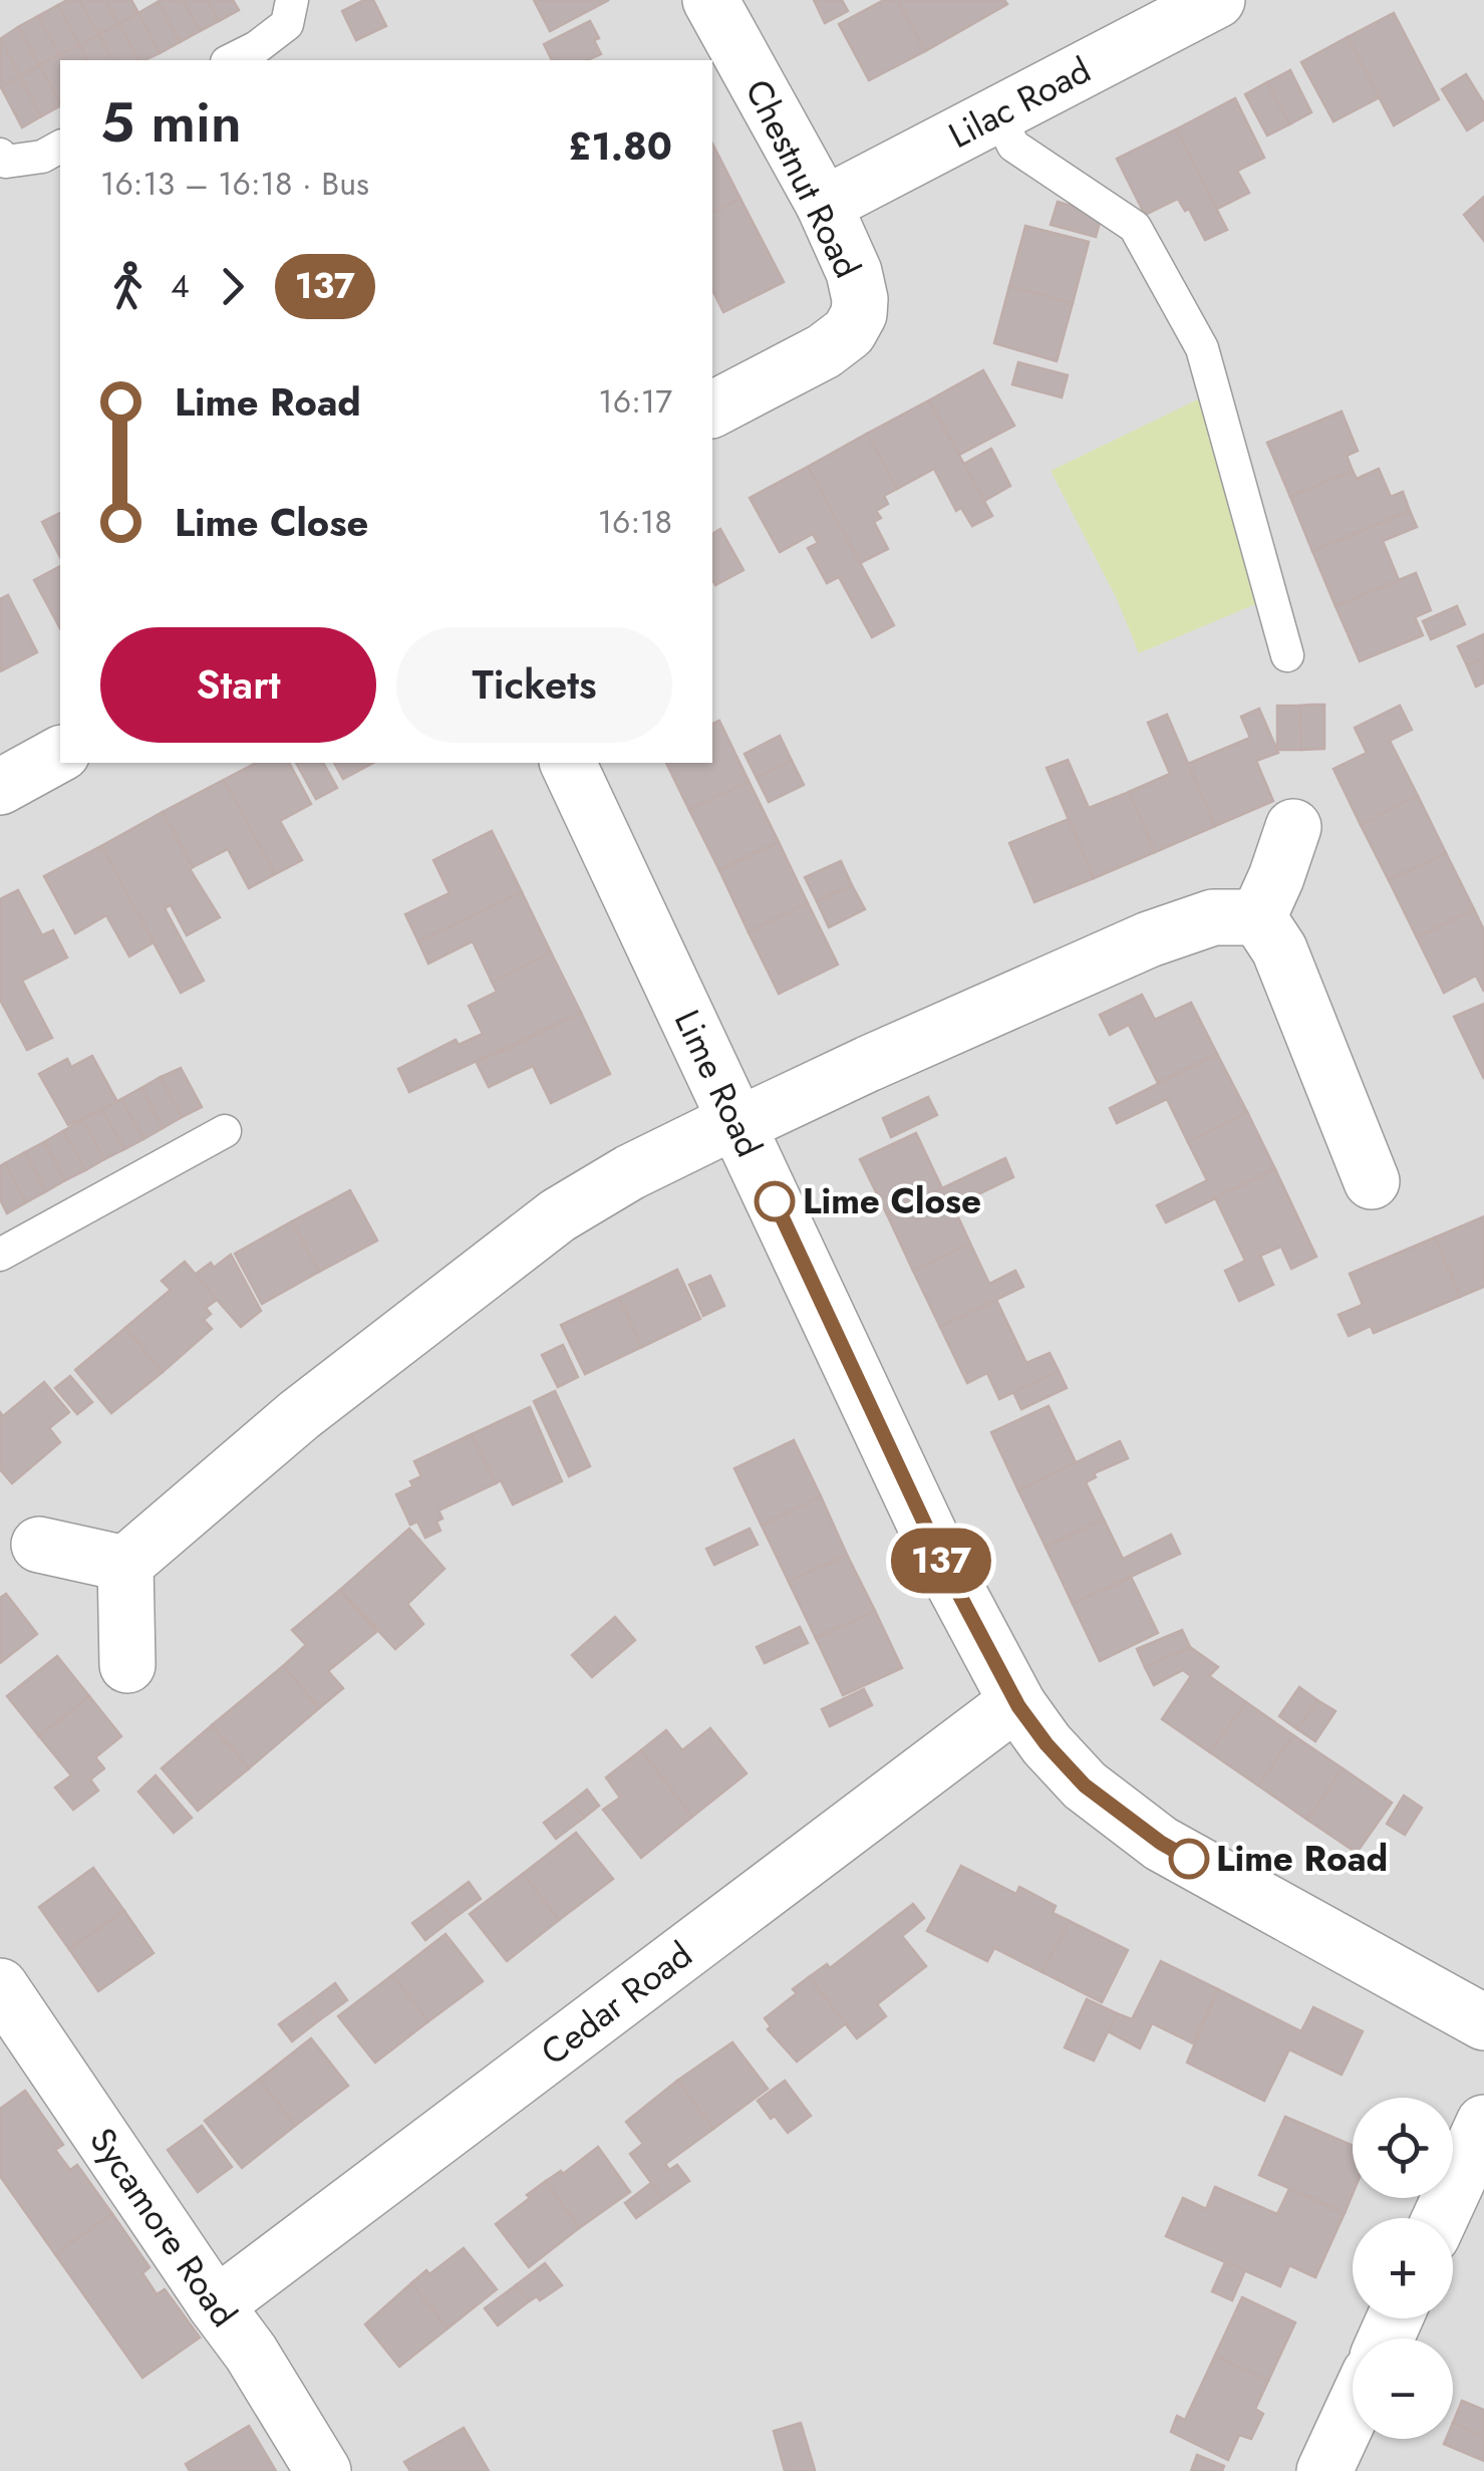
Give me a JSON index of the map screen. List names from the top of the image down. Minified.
{"streets":{"street":["Lilac Road","Chestnut Road","Lime Road","Cedar Road","Sycamore Road"]},"crossings":[["Lilac Road","Chestnut Road"],["Lime Road","Cedar Road"],["Cedar Road","Sycamore Road"]],"places":["Lime Close","Lime Road"],"lines":["bus line 137"],"page":{"on_map":"137","heading":["5 min","16:13 – 16:18 · Bus","£1.80"],"legs":["4","137"],"list":[{"name":"Lime Road","value":"16:17"},{"name":"Lime Close","value":"16:18"}],"buttons":["Start","Tickets"],"map_buttons":["+","−"]}}
